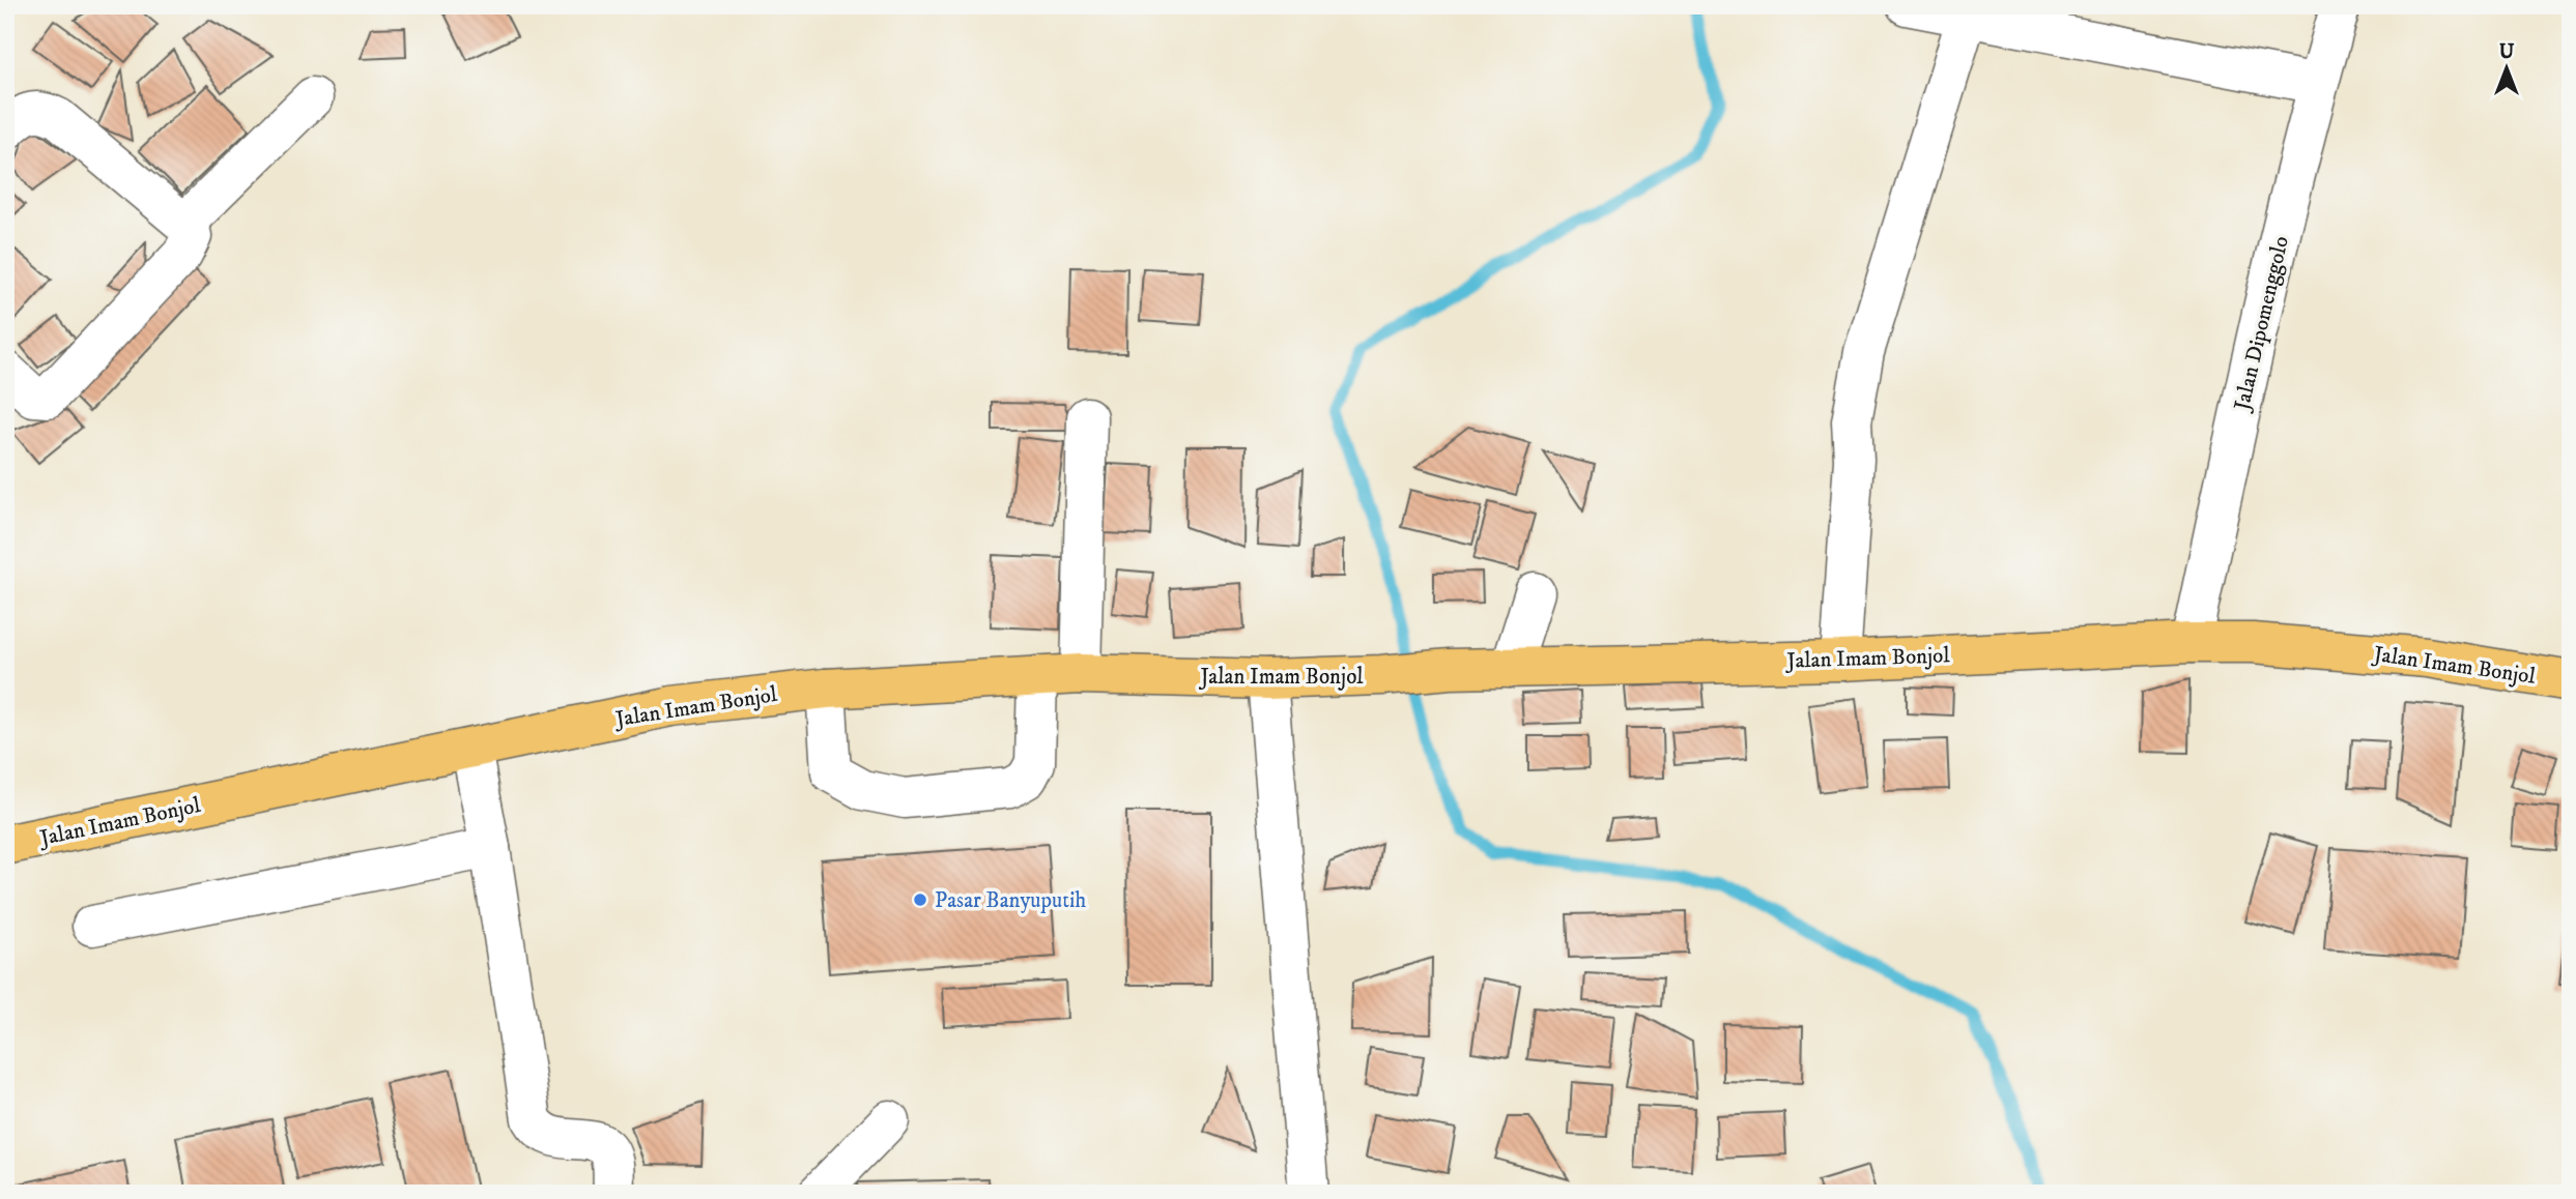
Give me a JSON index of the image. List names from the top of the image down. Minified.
{"streets":{"main road":["Jalan Imam Bonjol"],"street":["Jalan Dipomenggolo"]},"crossings":[["Jalan Dipomenggolo","Jalan Imam Bonjol"]],"places":["Pasar Banyuputih"],"north":"top"}
